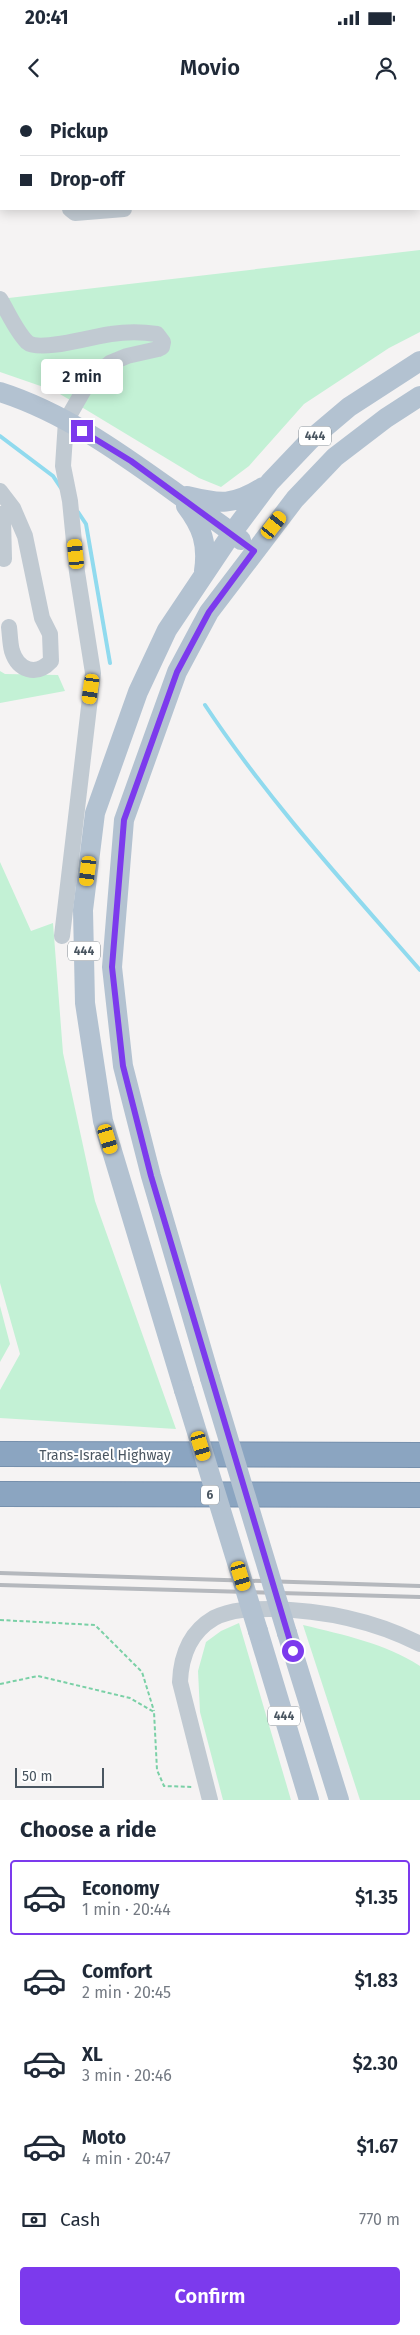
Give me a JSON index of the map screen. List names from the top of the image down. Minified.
{"streets":{"highway":["Trans-Israel Highway","6"],"main road":["444"]},"scale_bar":"50 m","page":{"status":"20:41","header":"Movio","banner":["Pickup","Drop-off"],"bubble":"2 min","scale":"50 m","heading":"Choose a ride","list":[{"name":"Economy","note":"1 min · 20:44","value":"$1.35"},{"name":"Comfort","note":"2 min · 20:45","value":"$1.83"},{"name":"XL","note":"3 min · 20:46","value":"$2.30"},{"name":"Moto","note":"4 min · 20:47","value":"$1.67"}],"pay":["Cash","770 m"],"buttons":"Confirm"}}
